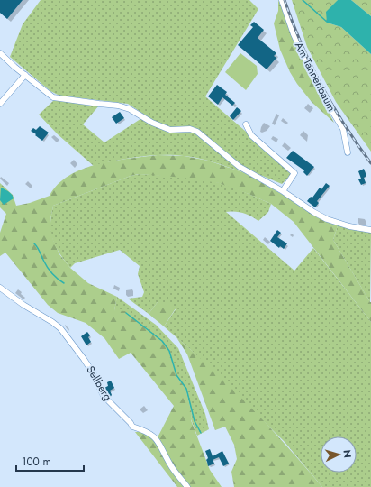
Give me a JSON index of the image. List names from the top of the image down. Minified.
{"streets":{"street":["Am Tannenbaum","Sellberg"]},"scale_bar":"100 m","north":"right"}
